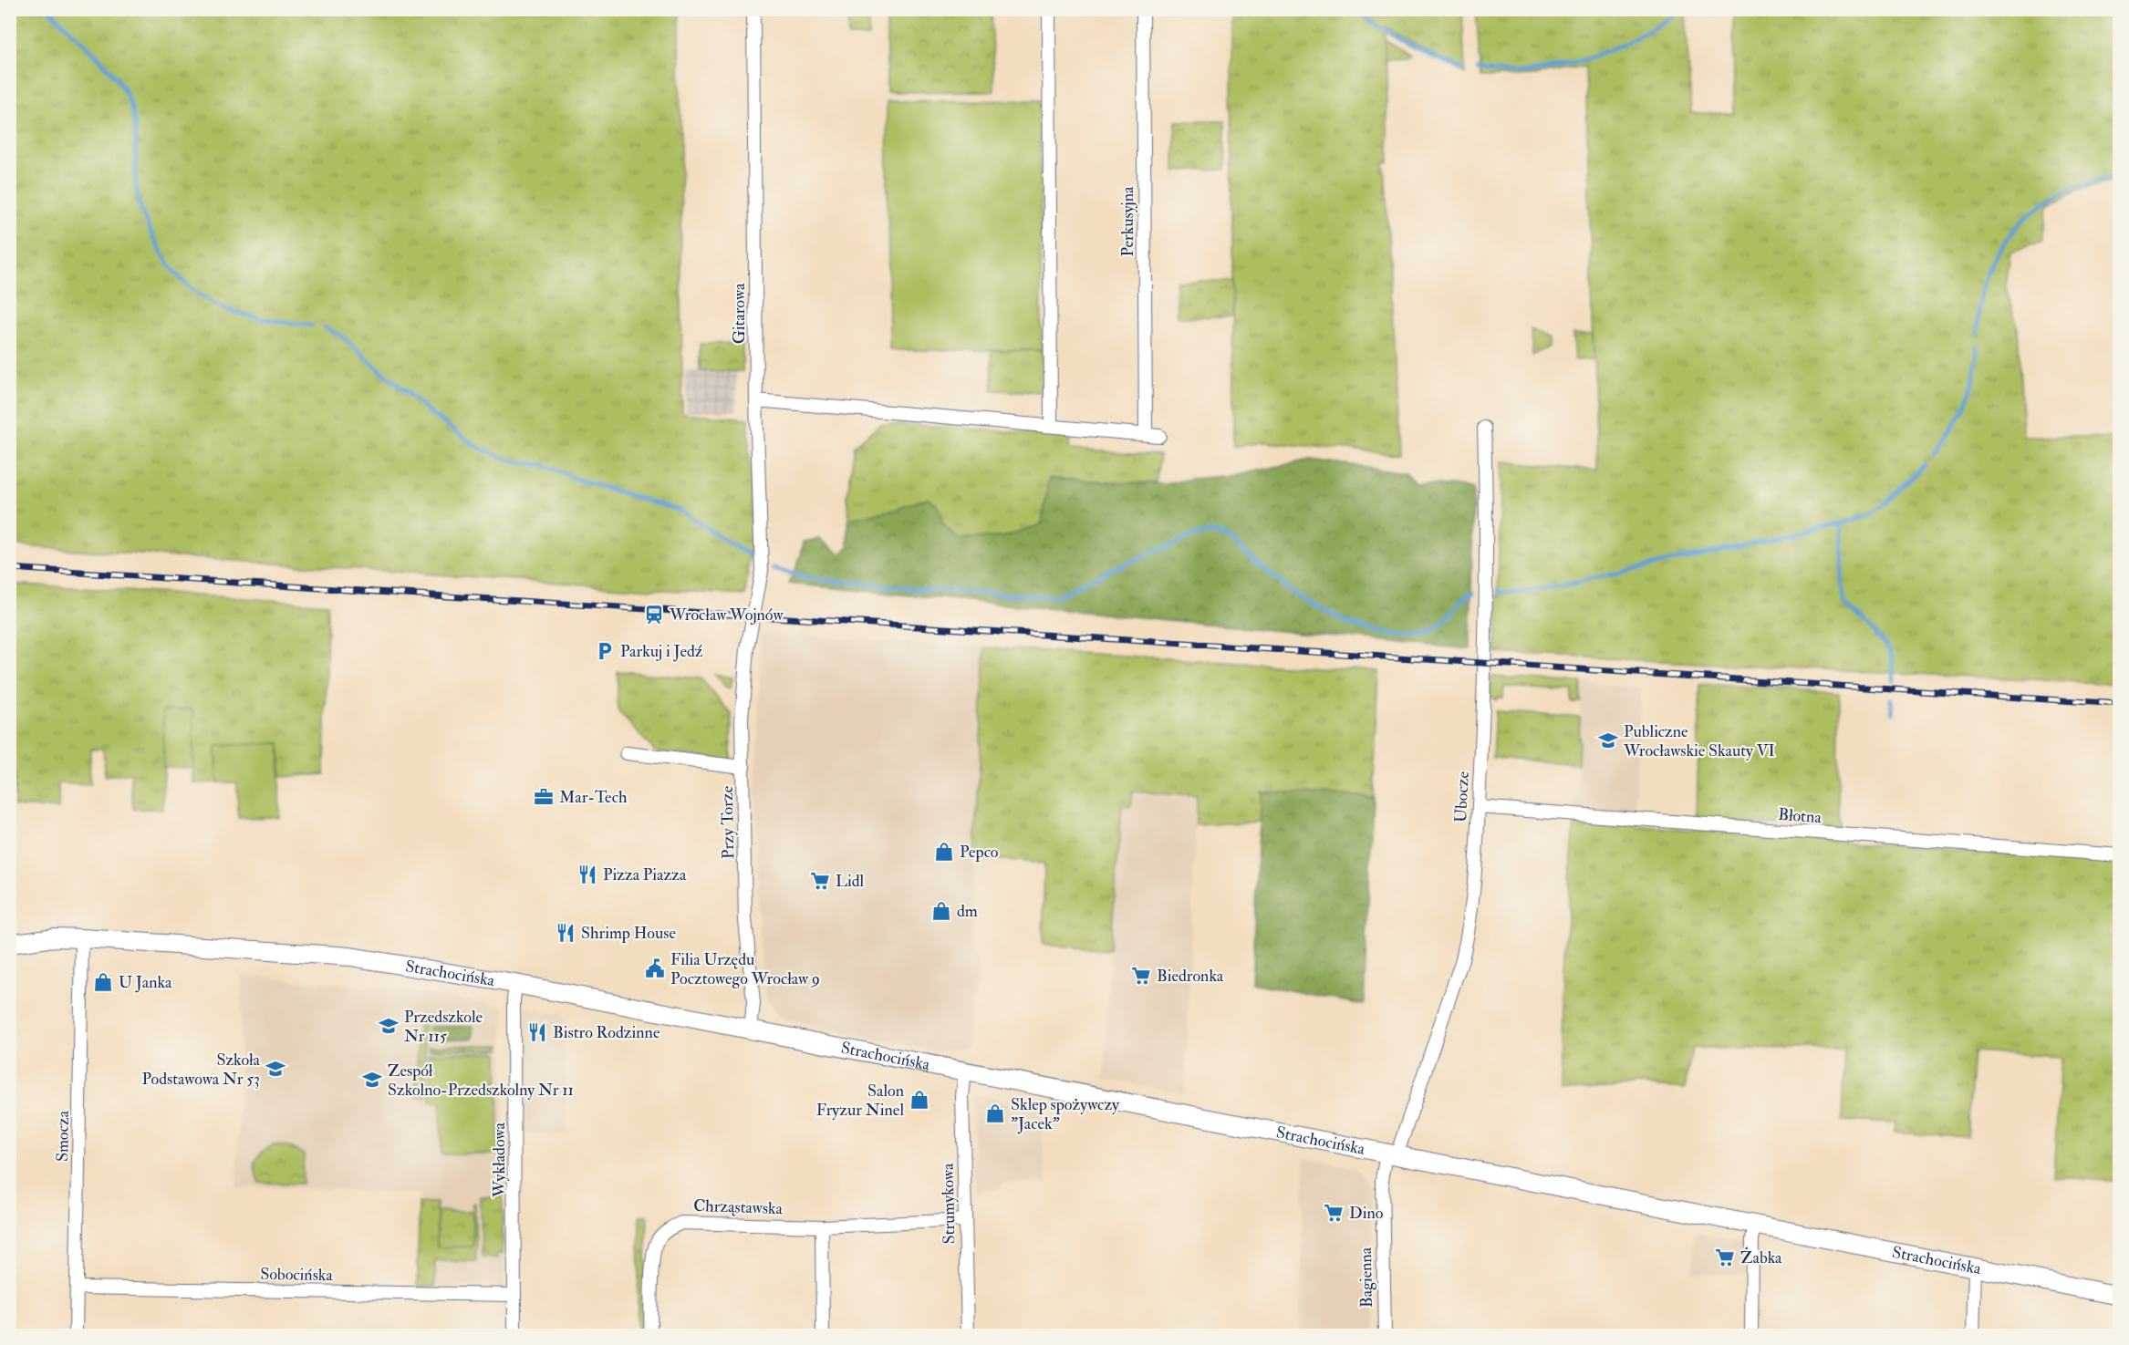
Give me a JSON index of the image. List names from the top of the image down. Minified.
{"streets":{"main road":["Strachocińska"],"street":["Perkusyjna","Gitarowa","Ubocze","Błotna","Przy Torze","Smocza","Wykładowa","Strumykowa","Chrząstawska","Sobocińska","Bagienna"]},"crossings":[["Gitarowa","Przy Torze"],["Ubocze","Błotna"],["Ubocze","Strachocińska"],["Ubocze","Bagienna"],["Przy Torze","Strachocińska"],["Strachocińska","Smocza"],["Strachocińska","Wykładowa"],["Strachocińska","Strumykowa"],["Strachocińska","Bagienna"],["Smocza","Sobocińska"],["Wykładowa","Sobocińska"],["Strumykowa","Chrząstawska"]],"places":{"station":["Wrocław Wojnów"],"parking":["Parkuj i Jedź"],"school or university":["Publiczne Wrocławskie Skauty VI","Przedszkole Nr 115","Szkoła Podstawowa Nr 53","Zespół Szkolno-Przedszkolny Nr 11"],"office":["Mar-Tech"],"shop":["Pepco","dm","U Janka","Salon Fryzur Ninel","Sklep spożywczy \"Jacek\""],"restaurant":["Pizza Piazza","Shrimp House","Bistro Rodzinne"],"supermarket":["Lidl","Biedronka","Dino","Żabka"],"public building":["Filia Urzędu Pocztowego Wrocław 9"]}}
